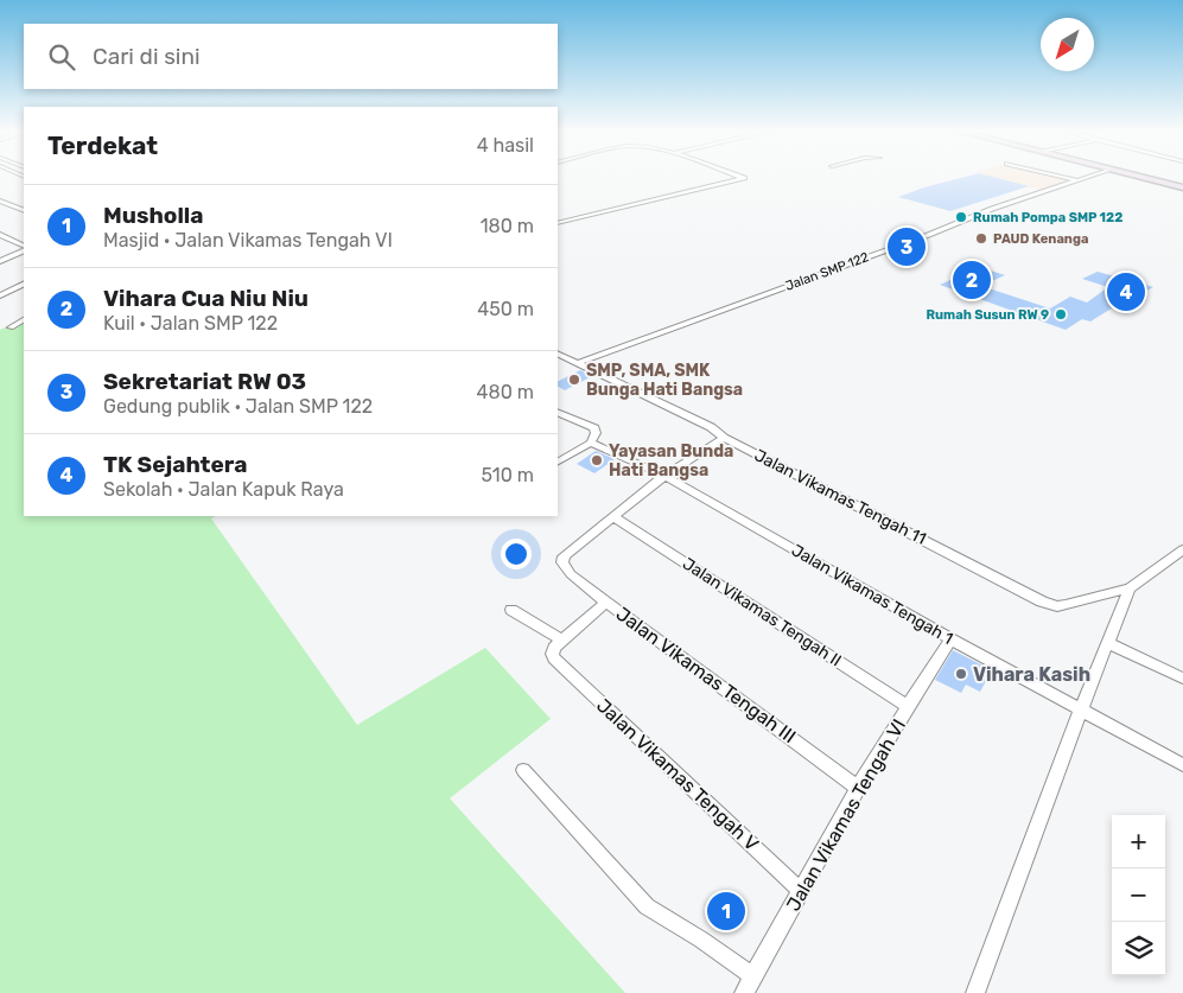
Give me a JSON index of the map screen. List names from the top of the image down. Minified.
{"streets":{"street":["Jalan SMP 122","Jalan Vikamas Tengah 11","Jalan Vikamas Tengah 1","Jalan Vikamas Tengah II","Jalan Vikamas Tengah III","Jalan Vikamas Tengah V","Jalan Vikamas Tengah VI"]},"crossings":[["Jalan SMP 122","Jalan Vikamas Tengah 11"],["Jalan Vikamas Tengah 1","Jalan Vikamas Tengah VI"],["Jalan Vikamas Tengah II","Jalan Vikamas Tengah VI"],["Jalan Vikamas Tengah III","Jalan Vikamas Tengah VI"],["Jalan Vikamas Tengah V","Jalan Vikamas Tengah VI"]],"places":["Rumah Pompa SMP 122","PAUD Kenanga","Rumah Susun RW 9","SMP, SMA, SMK Bunga Hati Bangsa","Yayasan Bunda Hati Bangsa","Vihara Kasih"],"north":"bottom left","page":{"search":"Cari di sini","heading":["Terdekat","4 hasil"],"list":[{"mark":"1","name":"Musholla","note":"Masjid · Jalan Vikamas Tengah VI","value":"180 m"},{"mark":"2","name":"Vihara Cua Niu Niu","note":"Kuil · Jalan SMP 122","value":"450 m"},{"mark":"3","name":"Sekretariat RW 03","note":"Gedung publik · Jalan SMP 122","value":"480 m"},{"mark":"4","name":"TK Sejahtera","note":"Sekolah · Jalan Kapuk Raya","value":"510 m"}],"pins":["3","2","4","1"],"map_buttons":["+","−"]}}
